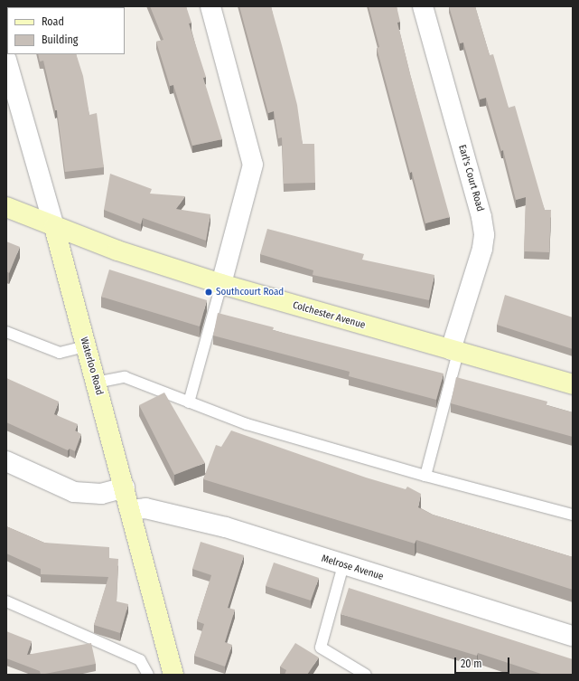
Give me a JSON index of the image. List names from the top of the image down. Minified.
{"streets":{"street":["Earl's Court Road","Colchester Avenue","Waterloo Road","Melrose Avenue"]},"crossings":[["Earl's Court Road","Colchester Avenue"],["Colchester Avenue","Waterloo Road"],["Waterloo Road","Melrose Avenue"]],"places":["Southcourt Road"],"legend":["Road","Building"],"scale_bar":"20 m"}
